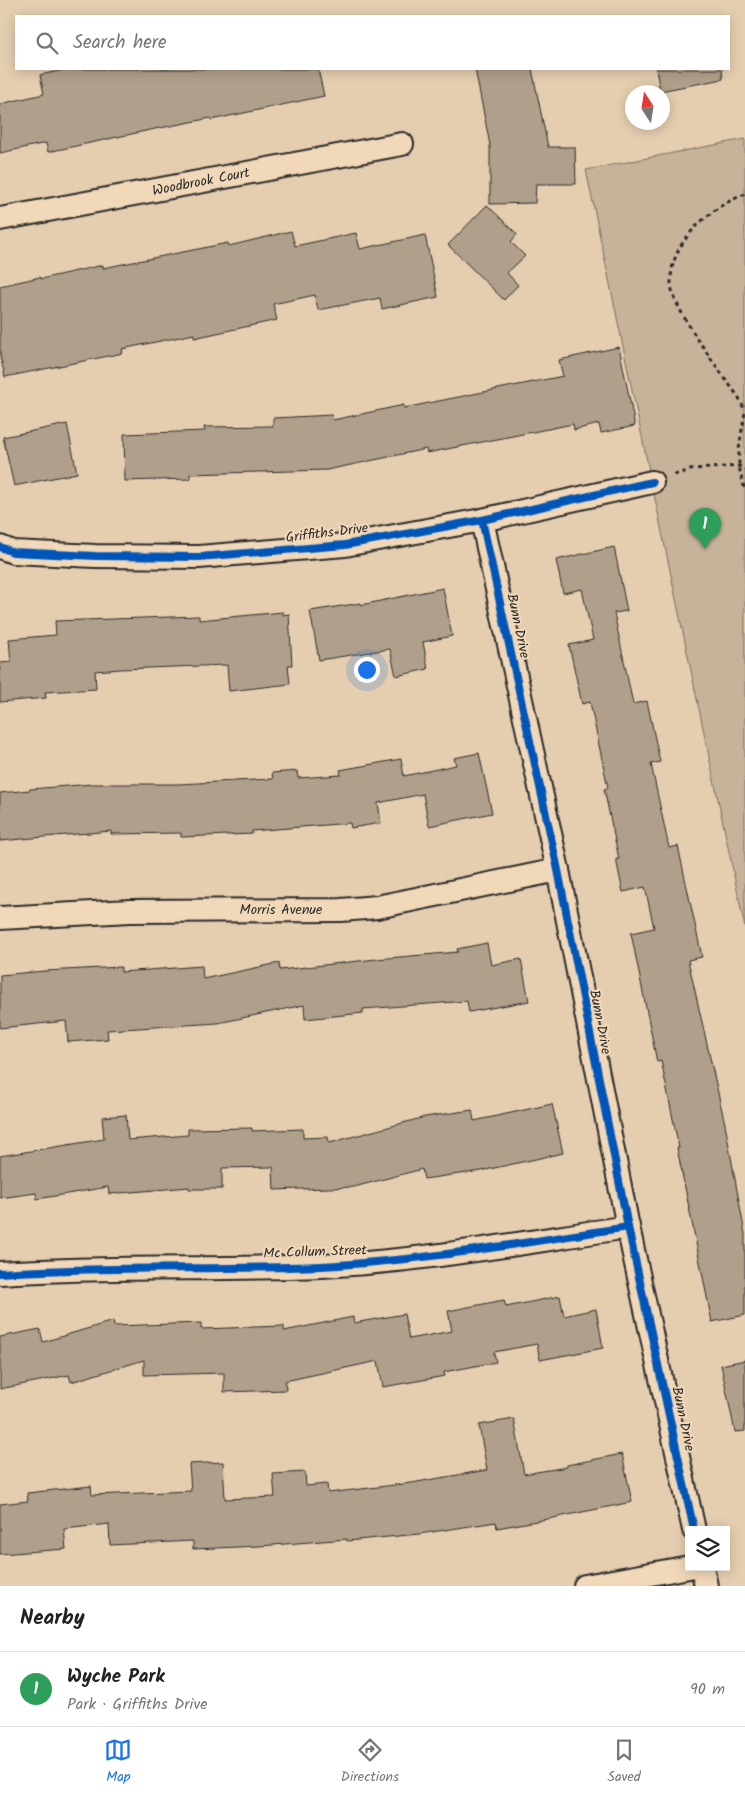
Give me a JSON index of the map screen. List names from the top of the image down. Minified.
{"streets":{"street":["Woodbrook Court","Griffiths Drive","Bunn Drive","Morris Avenue","Mc Collum Street"]},"crossings":[["Griffiths Drive","Bunn Drive"],["Bunn Drive","Morris Avenue"],["Bunn Drive","Mc Collum Street"]],"north":"top","page":{"search":"Search here","pins":"1","heading":"Nearby","list":[{"mark":"1","name":"Wyche Park","note":"Park · Griffiths Drive","value":"90 m"}],"nav":["Map","Directions","Saved"]}}
